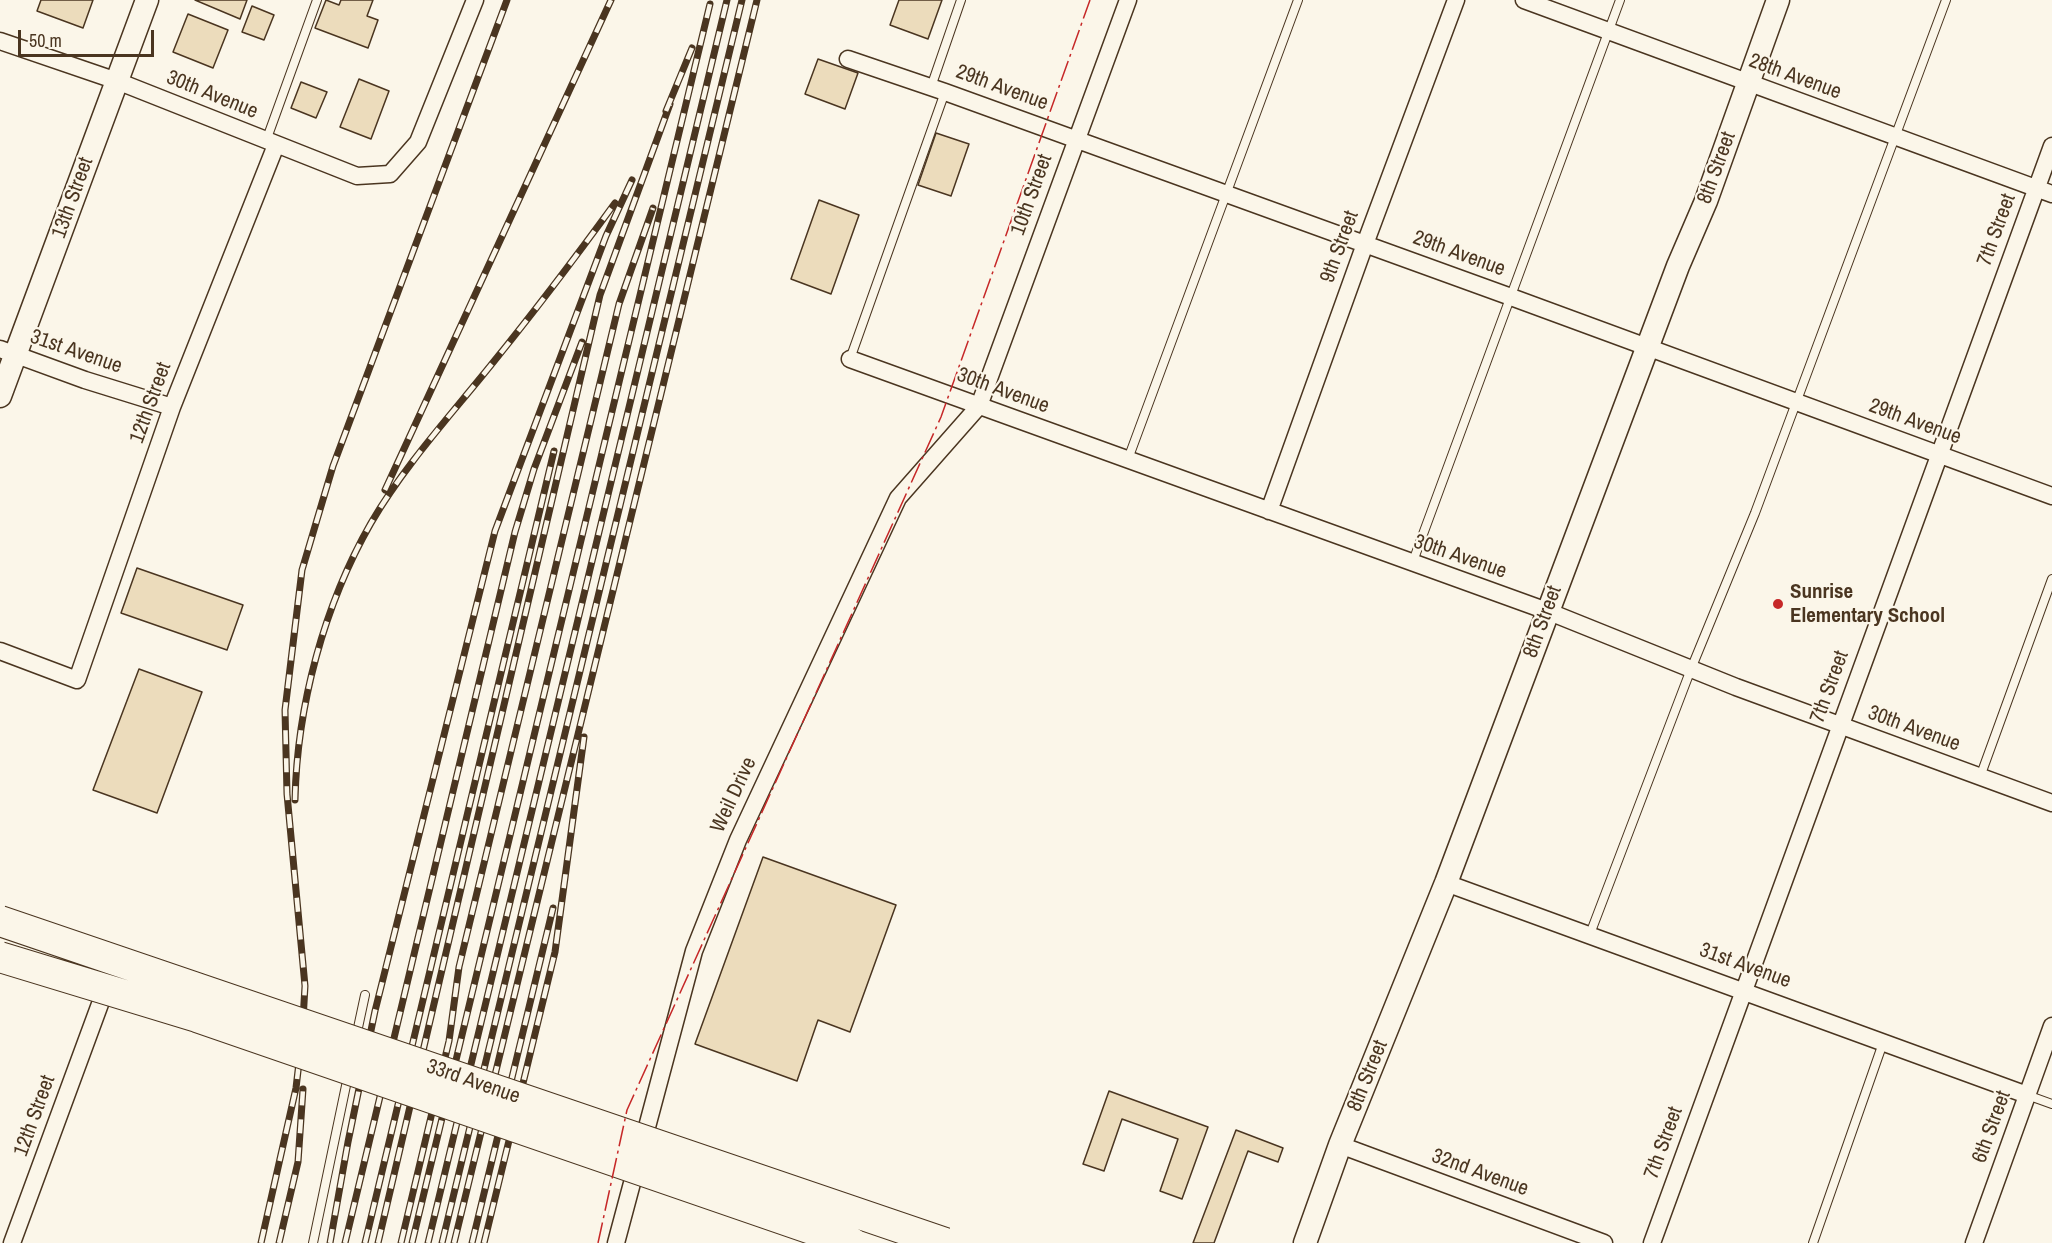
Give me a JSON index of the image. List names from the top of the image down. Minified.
{"streets":{"highway":["33rd Avenue"],"main road":["8th Street","13th Street"],"street":["28th Avenue","29th Avenue","30th Avenue","10th Street","7th Street","9th Street","31st Avenue","12th Street","Weil Drive","6th Street","32nd Avenue"]},"crossings":[["28th Avenue","8th Street"],["28th Avenue","7th Street"],["29th Avenue","8th Street"],["29th Avenue","10th Street"],["29th Avenue","7th Street"],["29th Avenue","9th Street"],["30th Avenue","8th Street"],["30th Avenue","10th Street"],["30th Avenue","13th Street"],["30th Avenue","7th Street"],["30th Avenue","9th Street"],["30th Avenue","12th Street"],["30th Avenue","Weil Drive"],["8th Street","31st Avenue"],["8th Street","32nd Avenue"],["10th Street","Weil Drive"],["13th Street","31st Avenue"],["7th Street","31st Avenue"],["31st Avenue","12th Street"],["31st Avenue","6th Street"]],"places":["Sunrise Elementary School"],"scale_bar":"50 m"}
